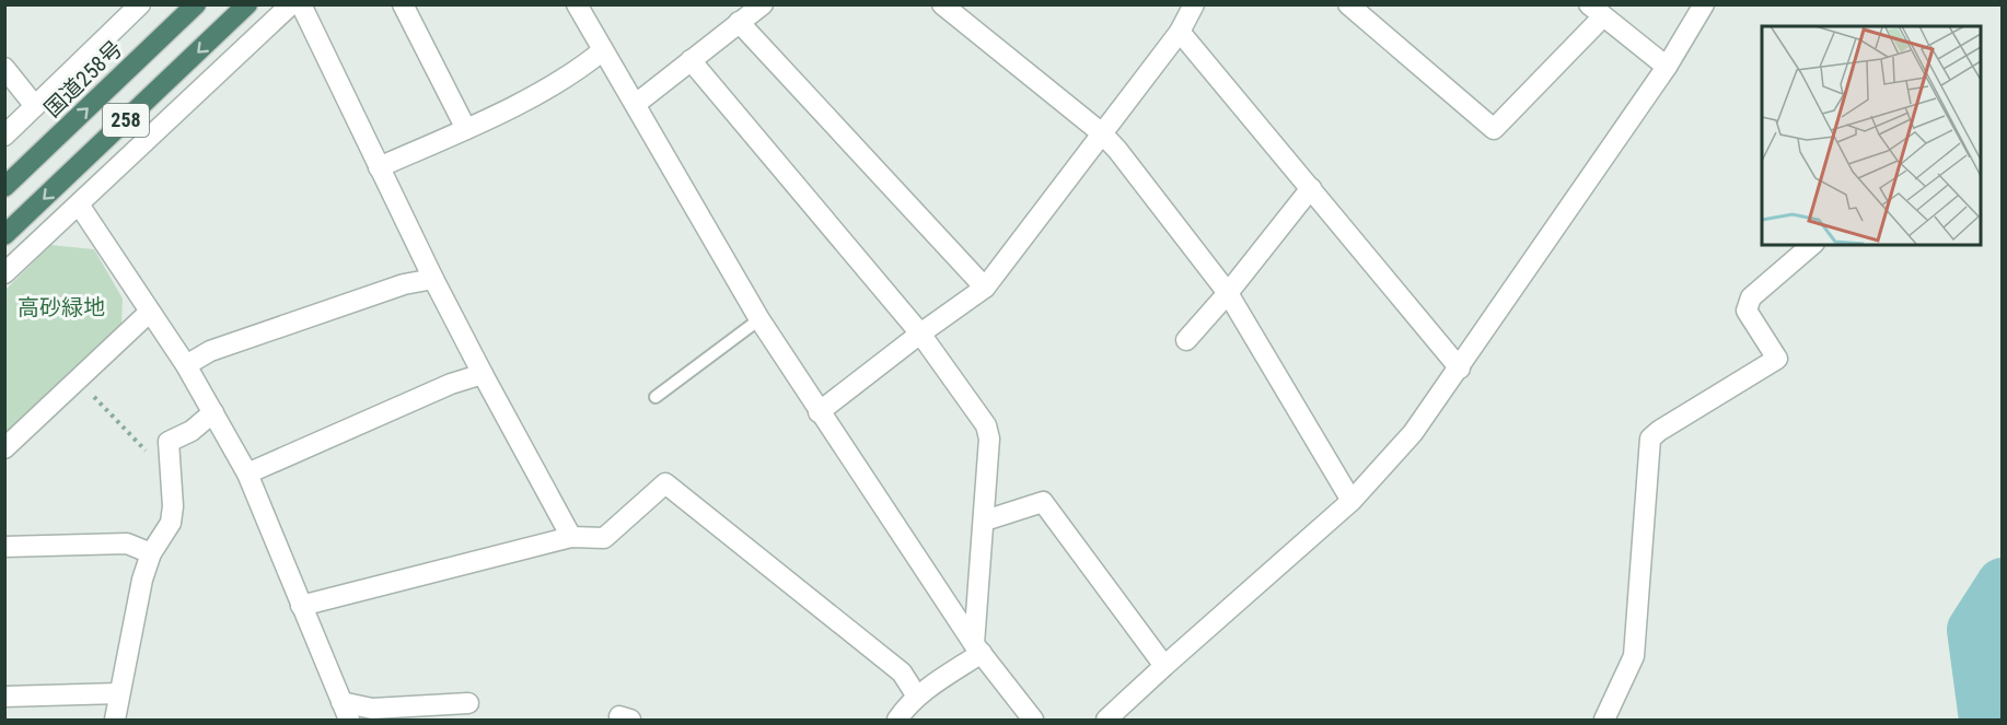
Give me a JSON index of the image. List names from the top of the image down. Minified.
{"streets":{"highway":["国道258号","258"]},"parks":["高砂緑地"]}
